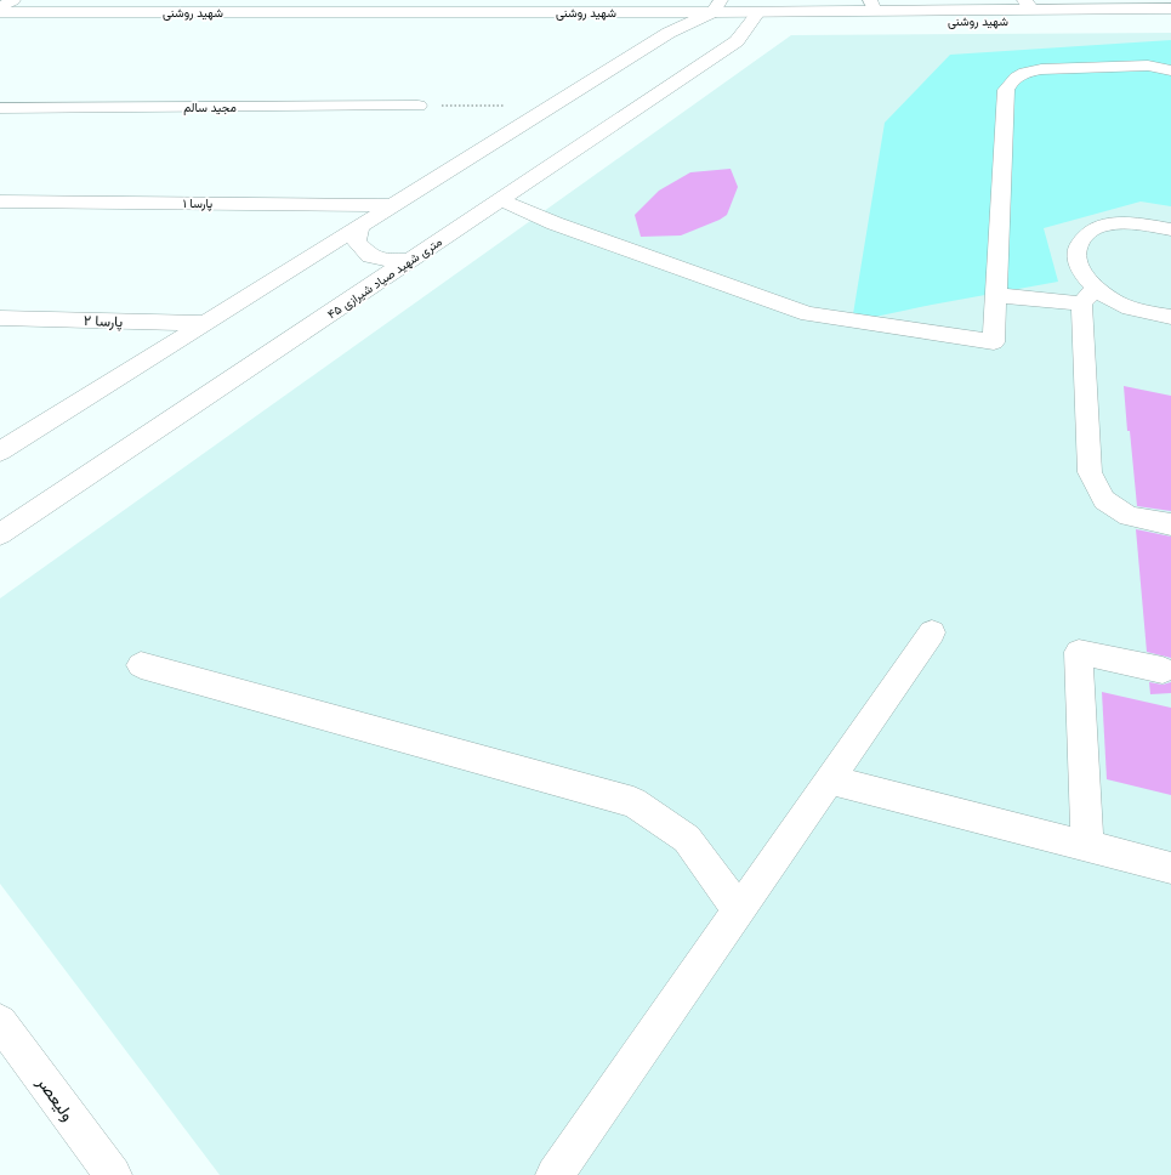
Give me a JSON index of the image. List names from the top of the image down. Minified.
{"streets":{"street":["شهید روشنی","مجید سالم","پارسا ۱","۴۵ متری شهید صیاد شیرازی","پارسا ۲","ولیعصر"]},"crossings":[["شهید روشنی","۴۵ متری شهید صیاد شیرازی"]]}
